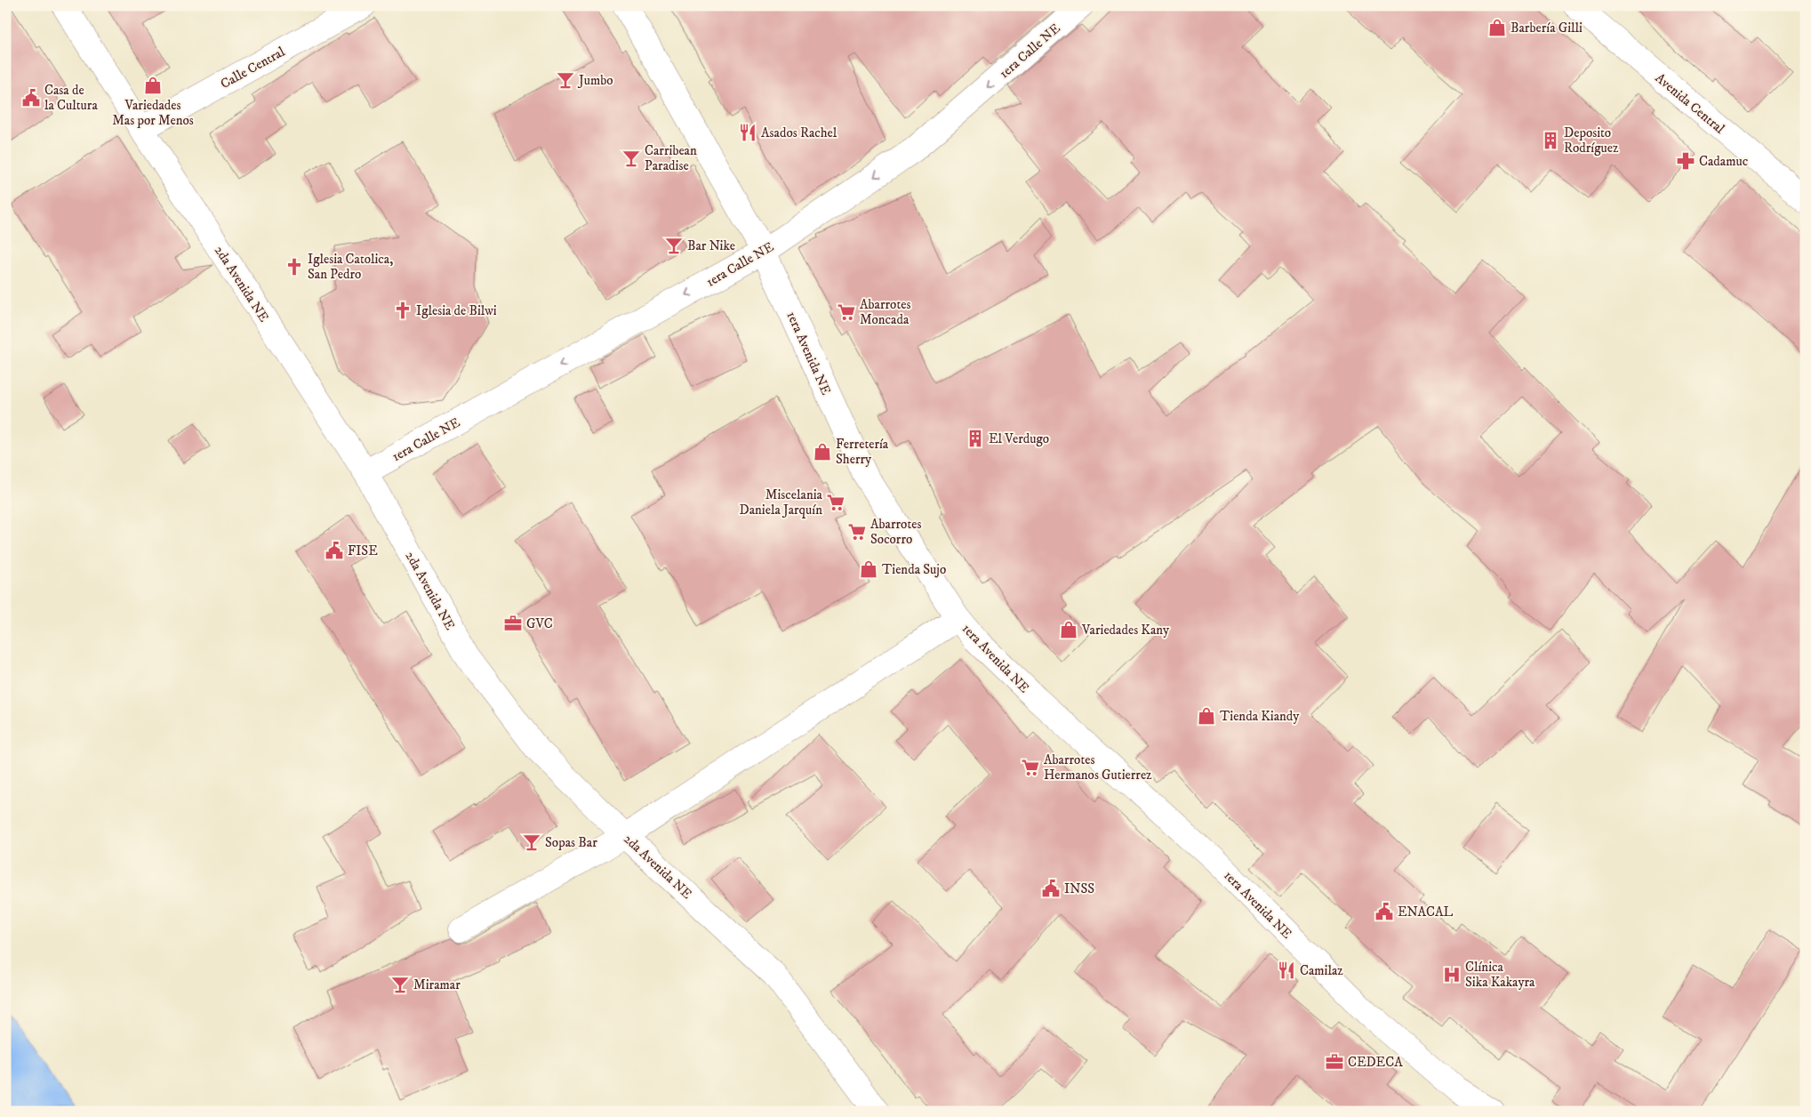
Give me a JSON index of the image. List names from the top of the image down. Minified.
{"streets":{"street":["1era Calle NE","Calle Central","Avenida Central","2da Avenida NE","1era Avenida NE"]},"crossings":[["1era Calle NE","2da Avenida NE"],["1era Calle NE","1era Avenida NE"],["Calle Central","2da Avenida NE"]],"one_way":["1era Calle NE"],"places":{"shop":["Barbería Gilli","Variedades Mas por Menos","Ferretería Sherry","Tienda Sujo","Variedades Kany","Tienda Kiandy"],"bar":["Jumbo","Carribean Paradise","Bar Nike","Sopas Bar","Miramar"],"public building":["Casa de la Cultura","FISE","INSS","ENACAL"],"restaurant":["Asados Rachel","Camilaz"],"building":["Deposito Rodríguez","El Verdugo"],"pharmacy":["Cadamuc"],"church":["Iglesia Catolica, San Pedro","Iglesia de Bilwi"],"supermarket":["Abarrotes Moncada","Miscelania Daniela Jarquín","Abarrotes Socorro","Abarrotes Hermanos Gutierrez"],"office":["GVC","CEDECA"],"hospital":["Clínica Sika Kakayra"]}}
